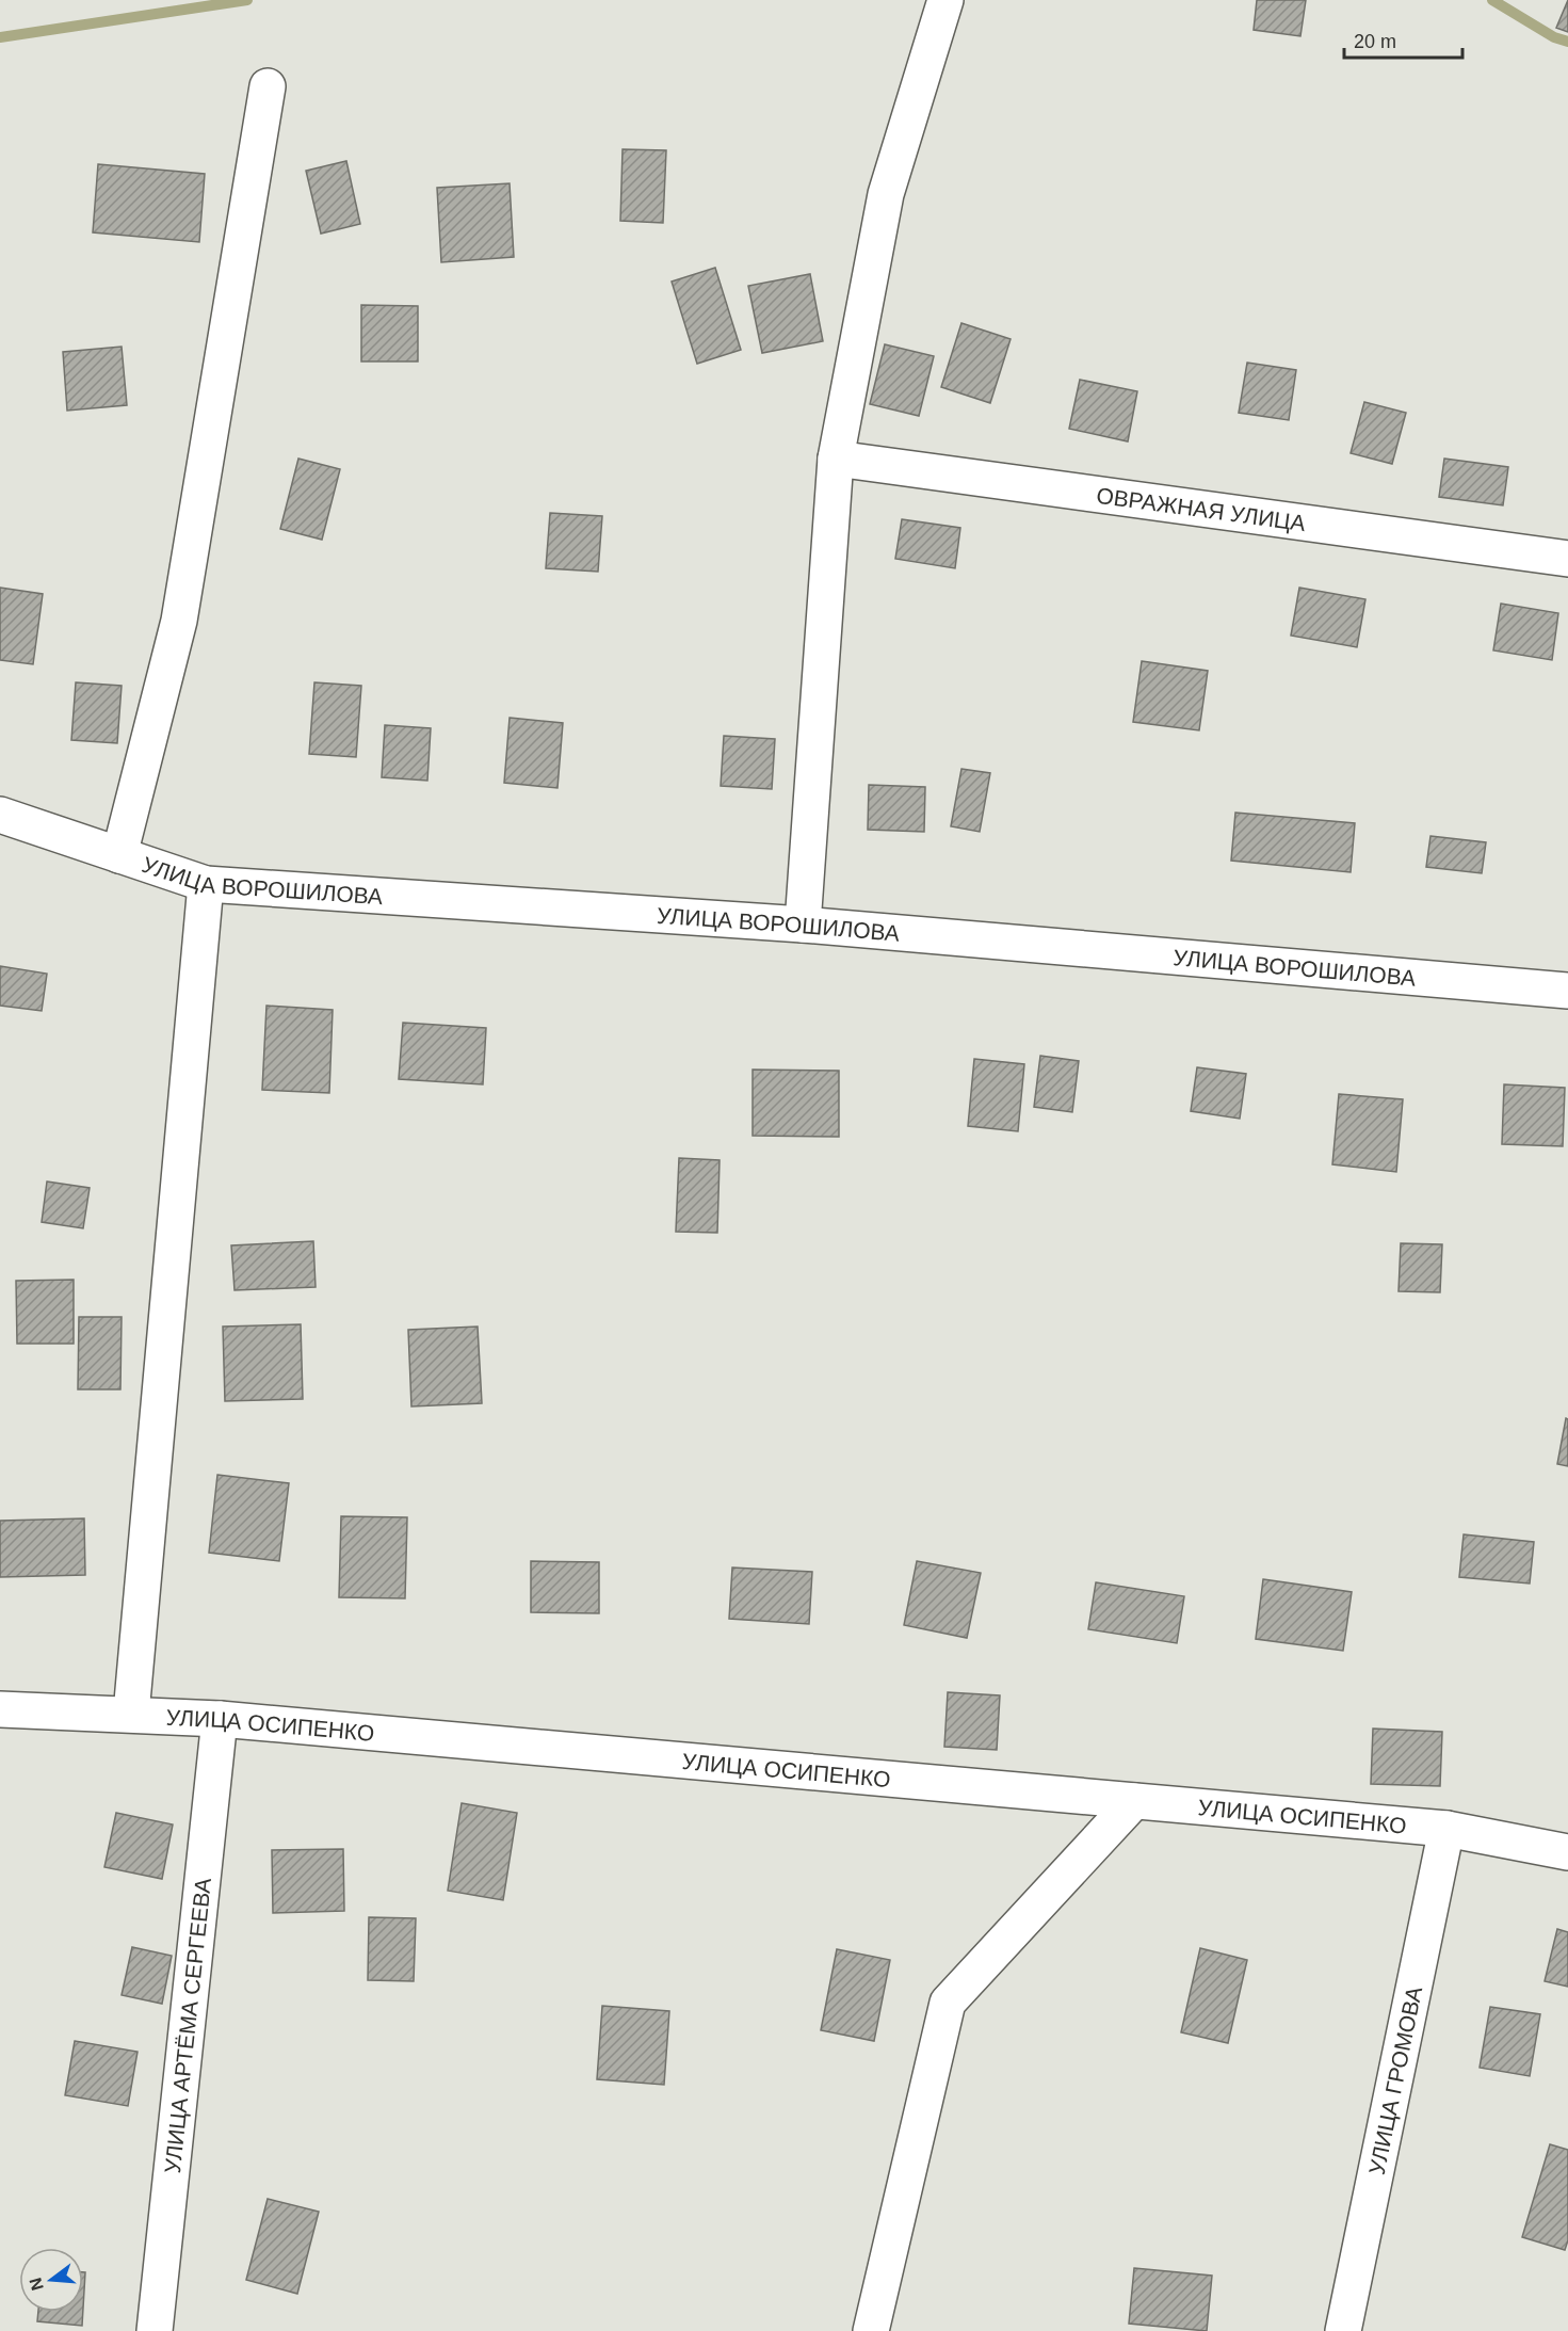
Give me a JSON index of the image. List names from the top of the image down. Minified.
{"streets":{"street":["ОВРАЖНАЯ УЛИЦА","УЛИЦА ВОРОШИЛОВА","УЛИЦА ОСИПЕНКО","УЛИЦА АРТЁМА СЕРГЕЕВА","УЛИЦА ГРОМОВА"]},"crossings":[["УЛИЦА ОСИПЕНКО","УЛИЦА АРТЁМА СЕРГЕЕВА"],["УЛИЦА ОСИПЕНКО","УЛИЦА ГРОМОВА"]],"scale_bar":"20 m","north":"left"}
